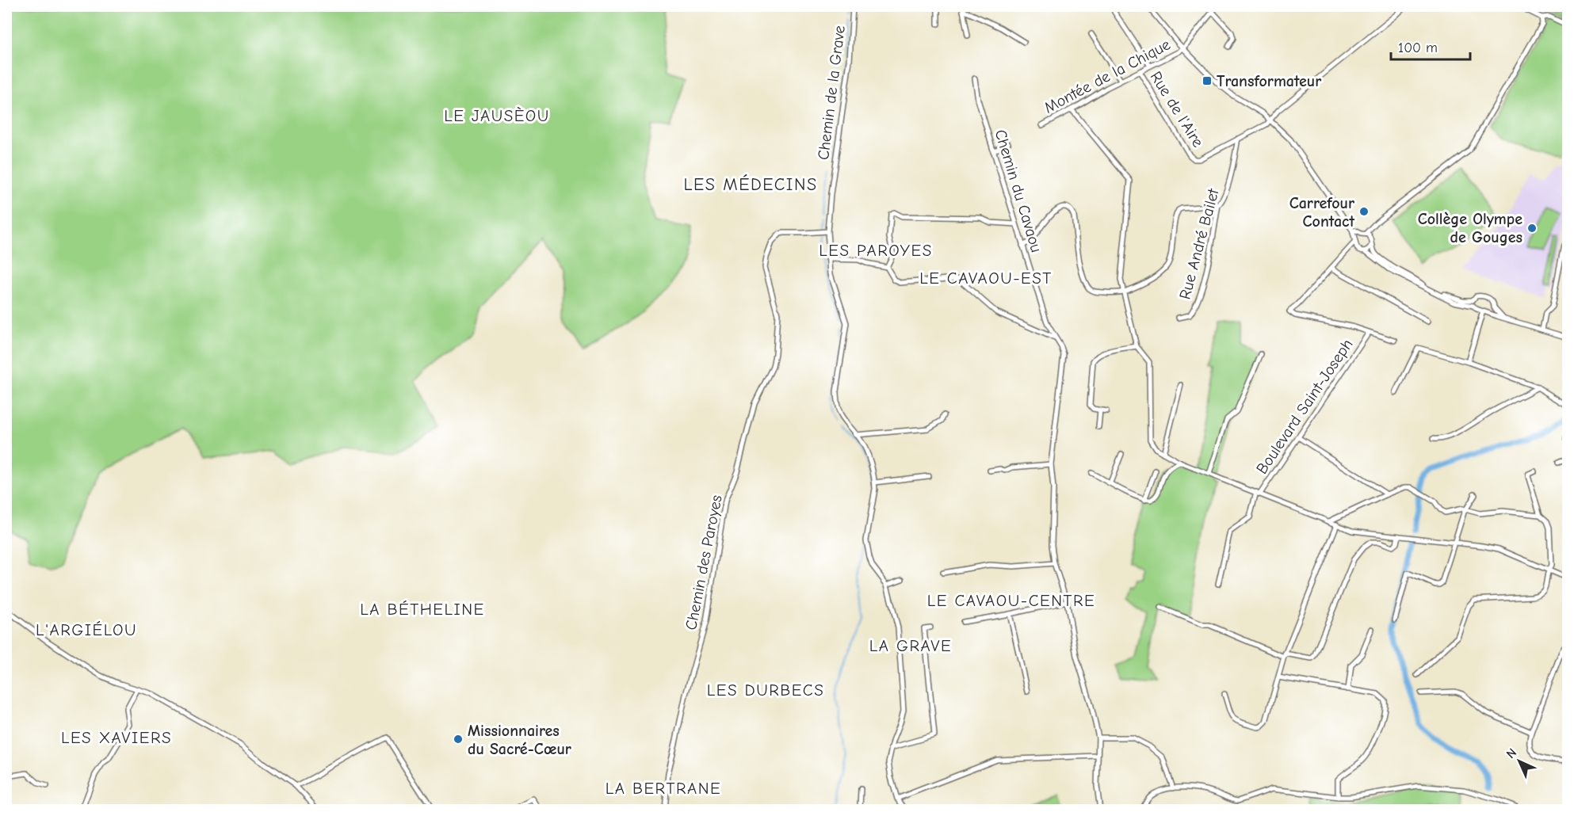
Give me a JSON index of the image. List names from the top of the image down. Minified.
{"streets":{"street":["Montée de la Chique","Chemin de la Grave","Rue de l'Aire","Chemin du Cavaou","Rue André Bailet","Boulevard Saint-Joseph","Chemin des Paroyes"]},"crossings":[["Montée de la Chique","Rue de l'Aire"],["Chemin de la Grave","Chemin des Paroyes"],["Rue de l'Aire","Rue André Bailet"]],"districts":["LE JAUSÈOU","LES MÉDECINS","LES PAROYES","LE CAVAOU-EST","LE CAVAOU-CENTRE","LA BÉTHELINE","L'ARGIÉLOU","LA GRAVE","LES DURBECS","LES XAVIERS","LA BERTRANE"],"places":{"transit":["Transformateur"],"other":["Carrefour Contact","Collège Olympe de Gouges","Missionnaires du Sacré-Cœur"]},"scale_bar":"100 m","north":"top left"}
